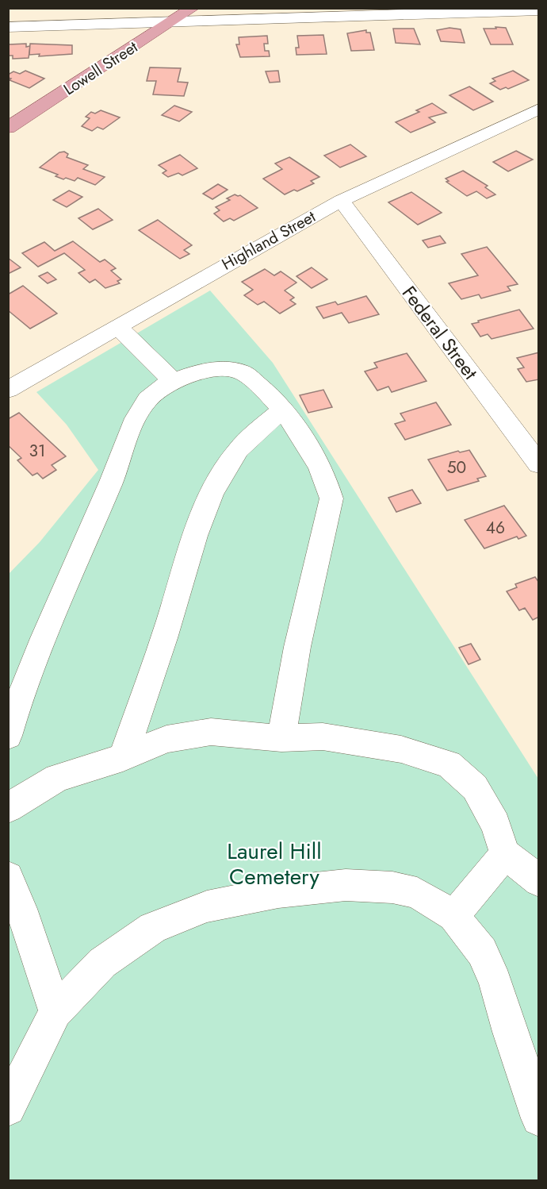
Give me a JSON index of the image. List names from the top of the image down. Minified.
{"streets":{"main road":["Lowell Street"],"street":["Highland Street","Federal Street"]},"crossings":[["Highland Street","Federal Street"]],"parks":["Laurel Hill Cemetery"],"house_numbers":["31","50","46"]}
